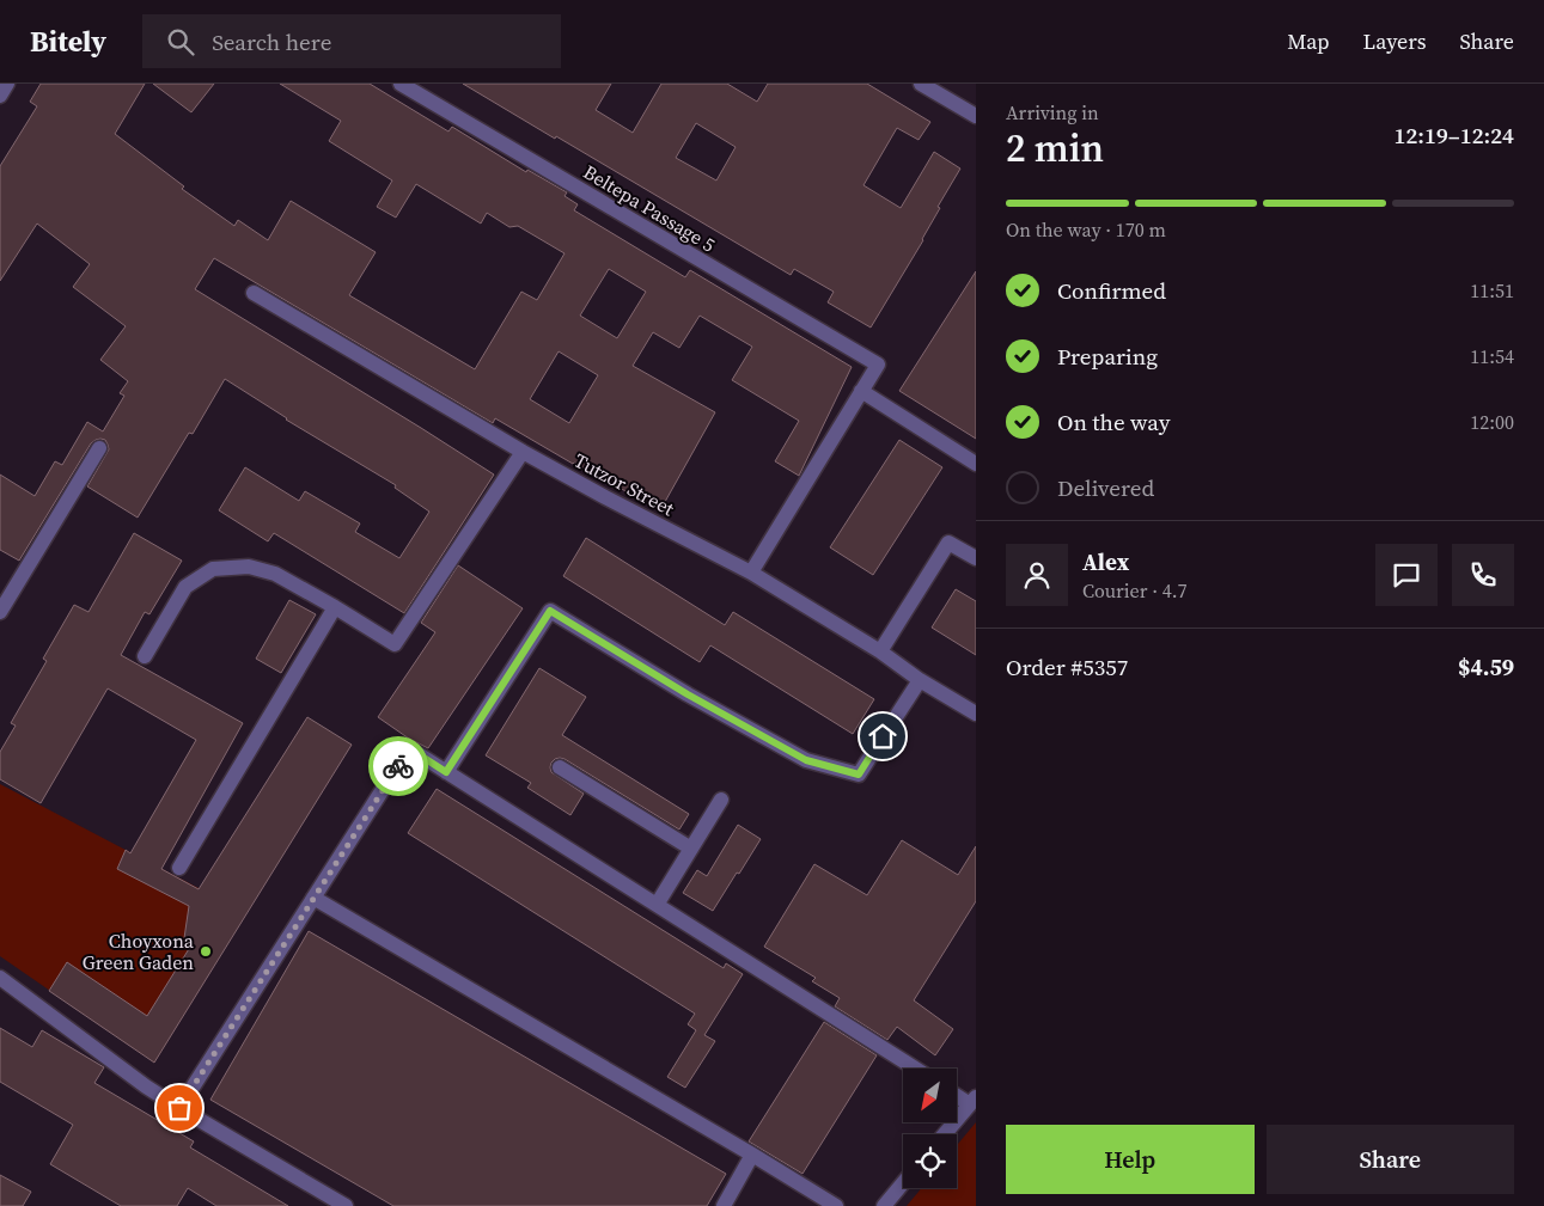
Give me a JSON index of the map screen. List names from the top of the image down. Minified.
{"streets":{"street":["Beltepa Passage 5","Tutzor Street"]},"places":["Choyxona Green Gaden"],"north":"bottom left","page":{"header":"Bitely","search":"Search here","nav":["Map","Layers","Share"],"heading":["2 min","Arriving in","12:19–12:24"],"panel":["Alex","Courier · 4.7","Order #5357","$4.59"],"bar":"On the way · 170 m","list":[["Confirmed","11:51"],["Preparing","11:54"],["On the way","12:00"],"Delivered"],"buttons":["Help","Share"]}}
